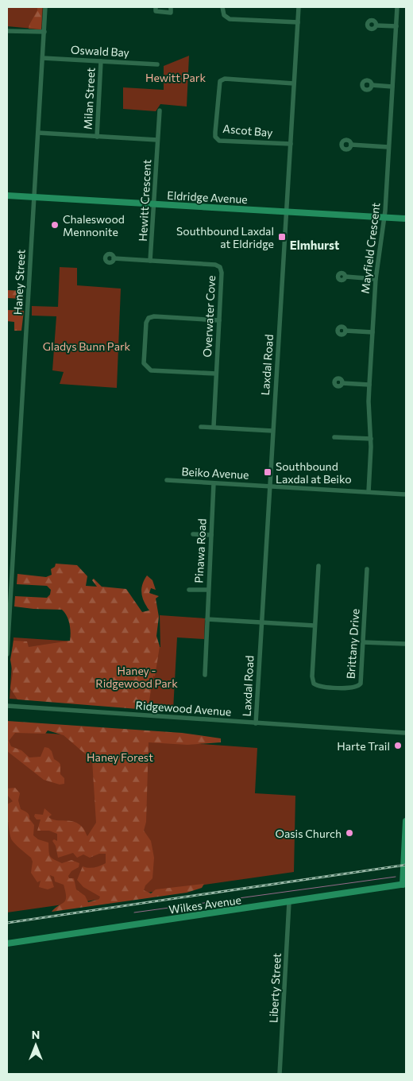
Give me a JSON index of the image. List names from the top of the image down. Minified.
{"streets":{"street":["Oswald Bay","Milan Street","Ascot Bay","Eldridge Avenue","Hewitt Crescent","Mayfield Crescent","Haney Street","Overwater Cove","Laxdal Road","Beiko Avenue","Pinawa Road","Brittany Drive","Ridgewood Avenue","Wilkes Avenue","Liberty Street"]},"crossings":[["Oswald Bay","Milan Street"],["Oswald Bay","Haney Street"],["Ascot Bay","Laxdal Road"],["Eldridge Avenue","Hewitt Crescent"],["Eldridge Avenue","Mayfield Crescent"],["Eldridge Avenue","Haney Street"],["Eldridge Avenue","Laxdal Road"],["Hewitt Crescent","Overwater Cove"],["Mayfield Crescent","Beiko Avenue"],["Laxdal Road","Beiko Avenue"],["Laxdal Road","Ridgewood Avenue"],["Beiko Avenue","Pinawa Road"],["Wilkes Avenue","Liberty Street"]],"districts":["Elmhurst"],"parks":["Hewitt Park","Gladys Bunn Park","Haney - Ridgewood Park","Haney Forest"],"places":{"other":["Chaleswood Mennonite","Harte Trail","Oasis Church"],"transit":["Southbound Laxdal at Eldridge","Southbound Laxdal at Beiko"]},"north":"top"}
